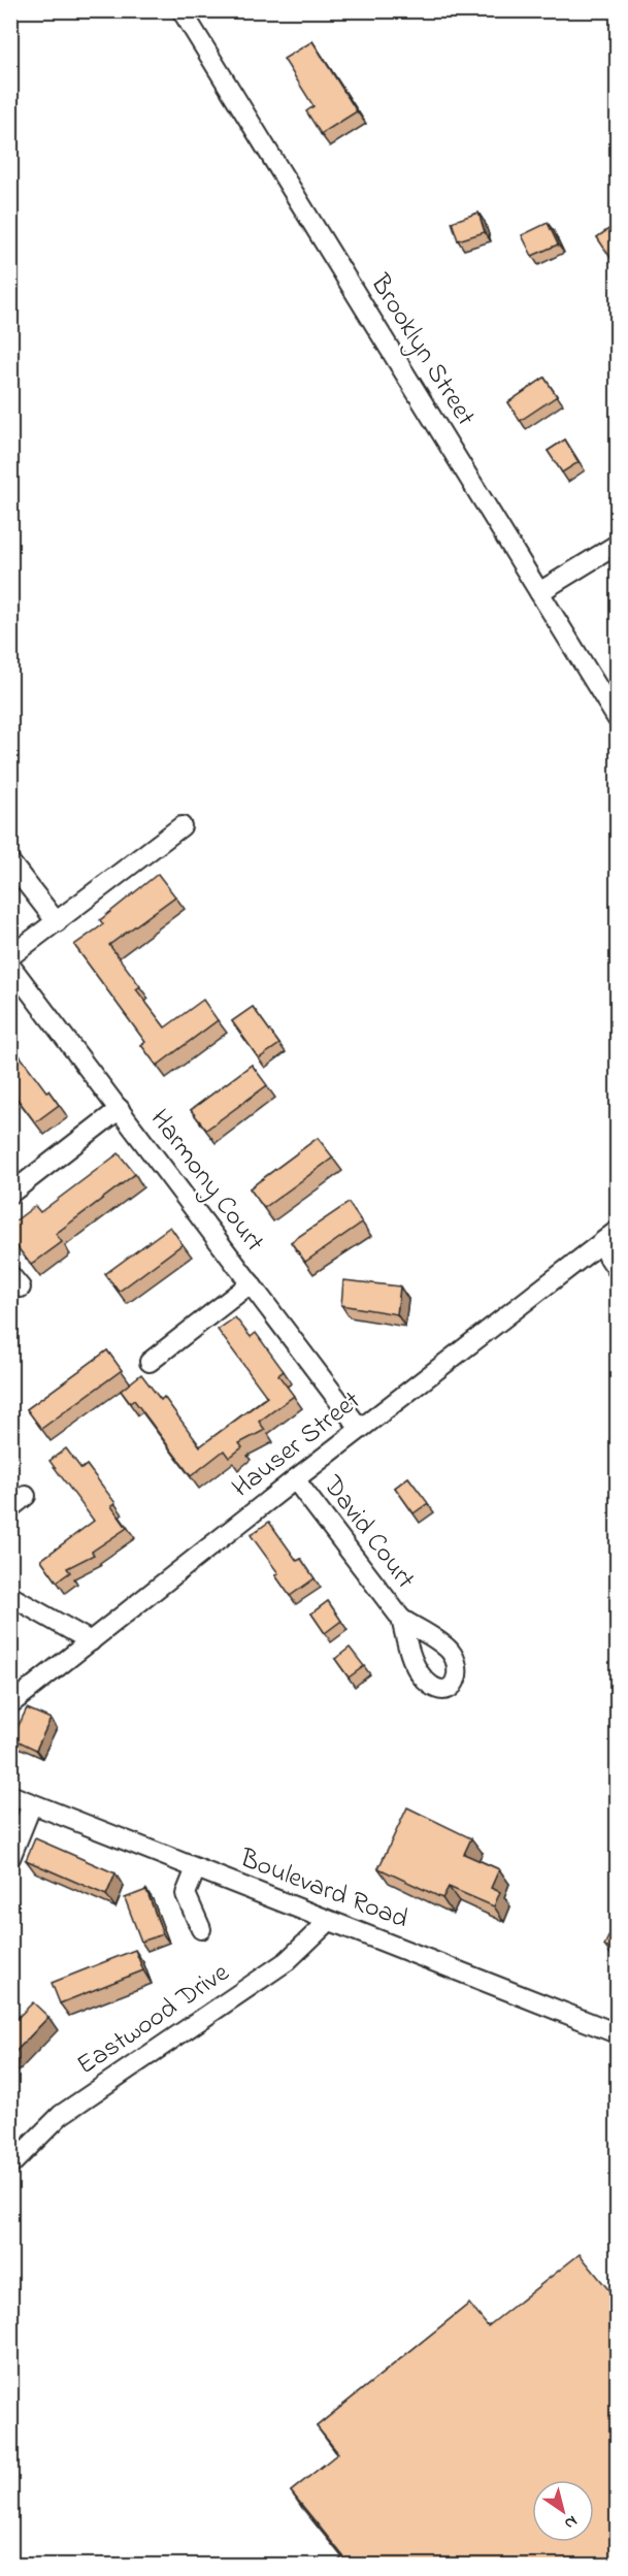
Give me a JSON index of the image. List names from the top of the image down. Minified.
{"streets":{"street":["Brooklyn Street","Harmony Court","Hauser Street","David Court","Boulevard Road","Eastwood Drive"]},"crossings":[["Harmony Court","Hauser Street"],["Hauser Street","David Court"],["Boulevard Road","Eastwood Drive"]],"north":"bottom right"}
